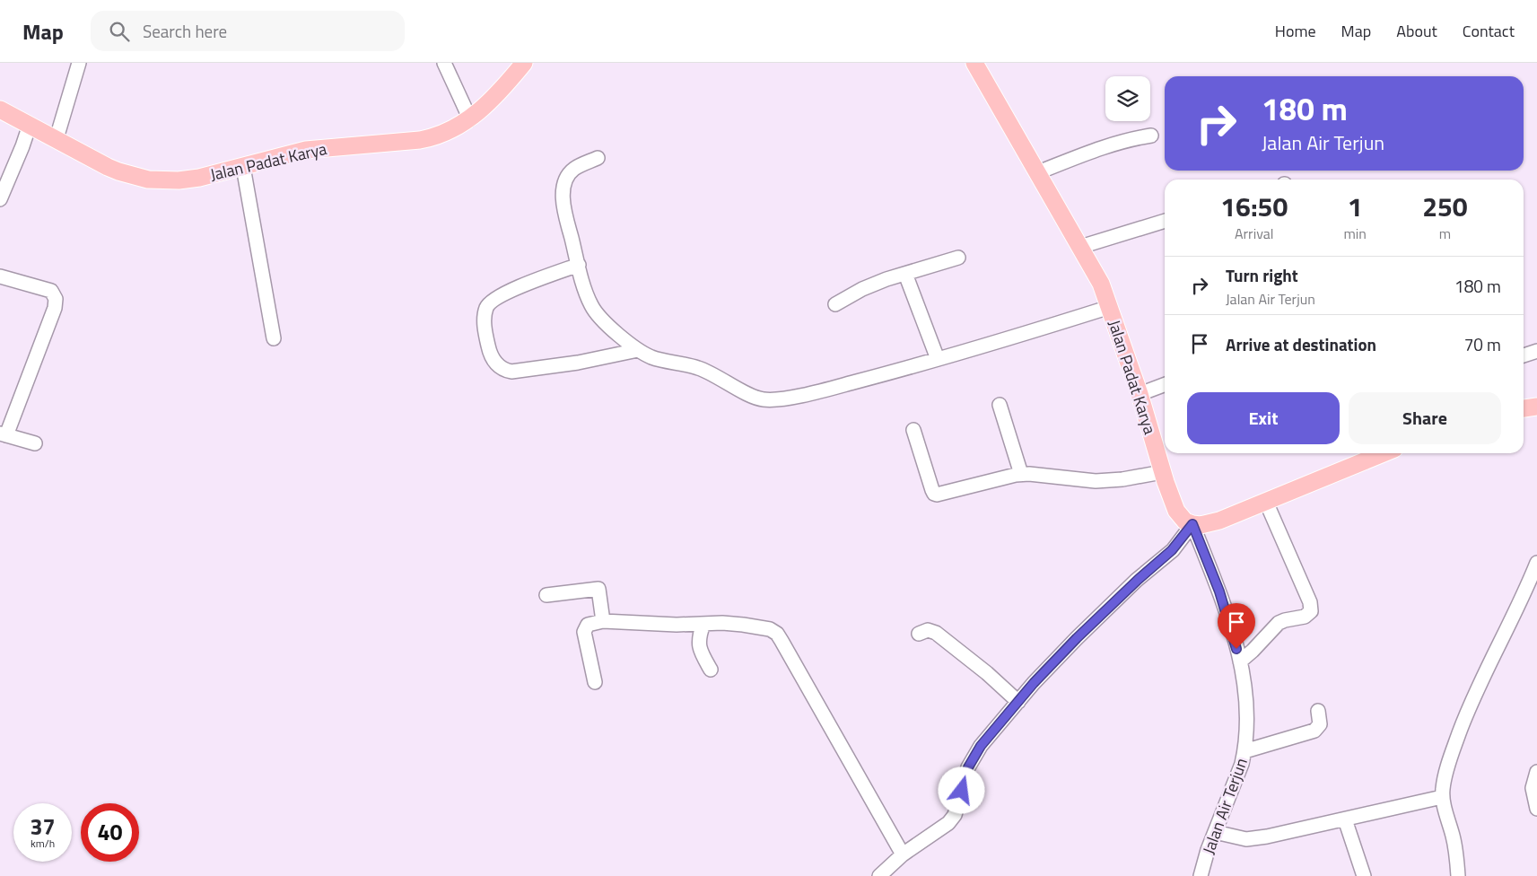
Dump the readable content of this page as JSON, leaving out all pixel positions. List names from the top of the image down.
{
  "streets": {
    "main road": ["Jalan Padat Karya"],
    "street": ["Jalan Air Terjun"]
  },
  "crossings": [
    ["Jalan Padat Karya", "Jalan Air Terjun"]
  ],
  "page": {
    "header": "Map",
    "search": "Search here",
    "nav": [
      "Home",
      "Map",
      "About",
      "Contact"
    ],
    "turn": ["180 m", "Jalan Air Terjun"],
    "eta": [
      "16:50",
      "Arrival",
      "1",
      "min",
      "250",
      "m"
    ],
    "list": [
      {
        "name": "Turn right",
        "note": "Jalan Air Terjun",
        "value": "180 m"
      },
      {
        "name": "Arrive at destination",
        "value": "70 m"
      }
    ],
    "buttons": ["Exit", "Share"],
    "speed": "37 km/h",
    "limit": "40"
  }
}
